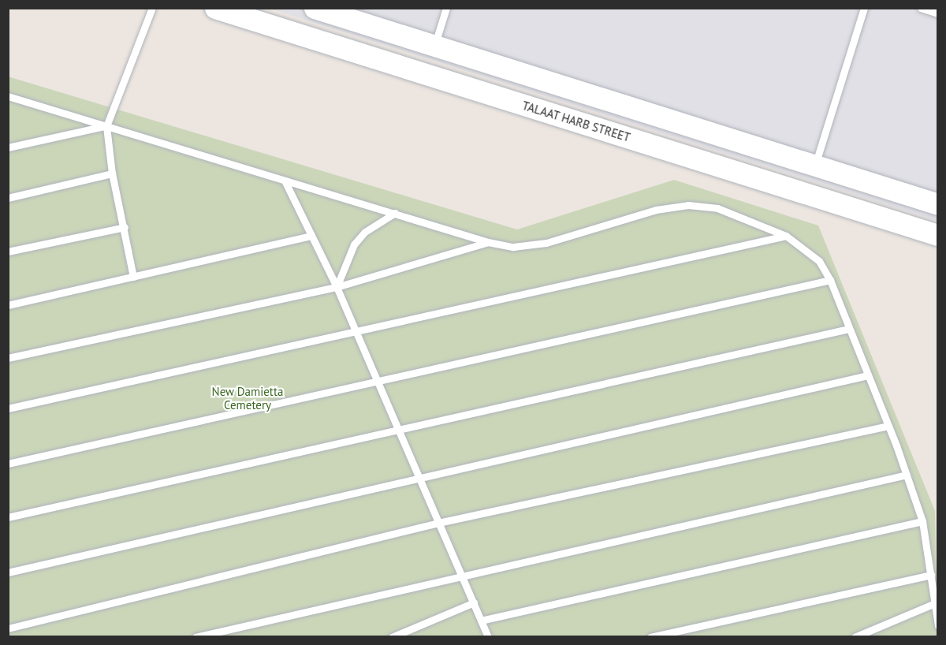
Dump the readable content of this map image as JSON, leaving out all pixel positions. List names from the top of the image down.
{
  "streets": {
    "main road": ["TALAAT HARB STREET"]
  },
  "parks": ["New Damietta Cemetery"]
}
